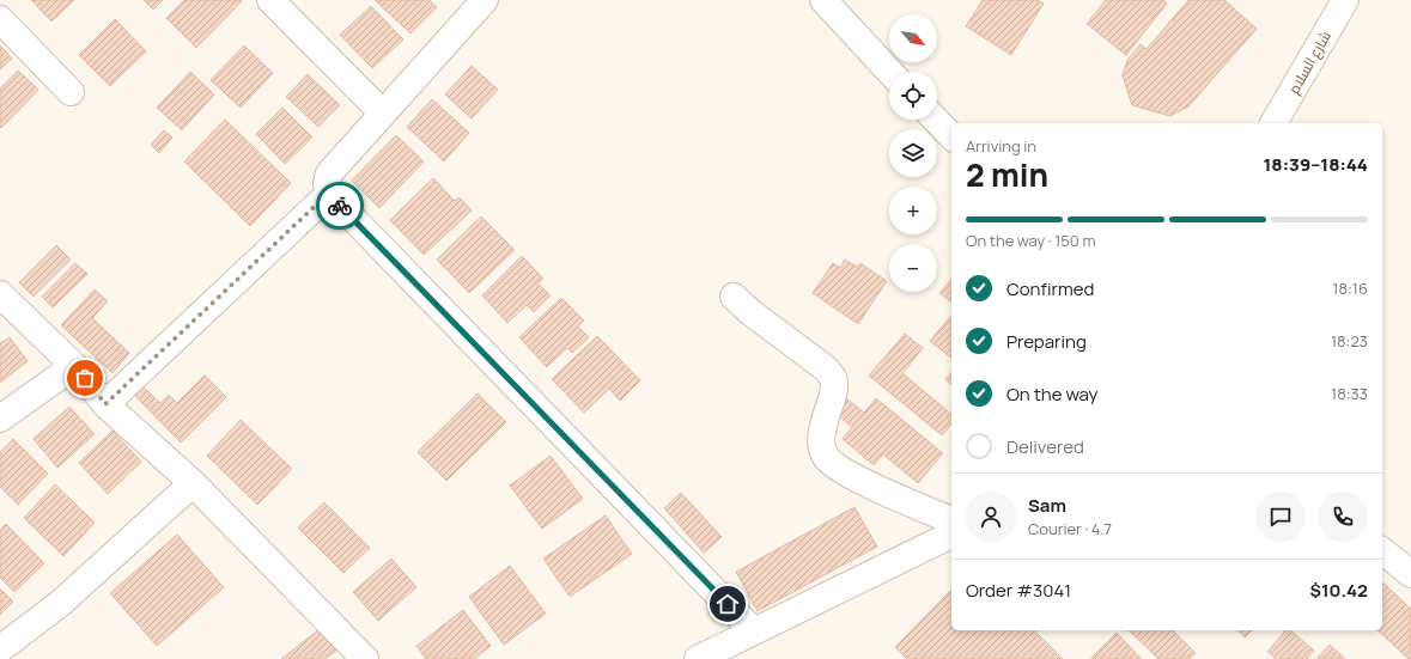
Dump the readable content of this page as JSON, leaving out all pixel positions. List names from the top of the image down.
{
  "streets": {
    "street": ["شارع السلام"]
  },
  "north": "bottom right",
  "page": {
    "map_buttons": ["+", "−"],
    "heading": ["2 min", "Arriving in", "18:39–18:44"],
    "panel": [
      "Sam",
      "Courier · 4.7",
      "Order #3041",
      "$10.42"
    ],
    "bar": "On the way · 150 m",
    "list": [
      ["Confirmed", "18:16"],
      ["Preparing", "18:23"],
      ["On the way", "18:33"],
      "Delivered"
    ]
  }
}
